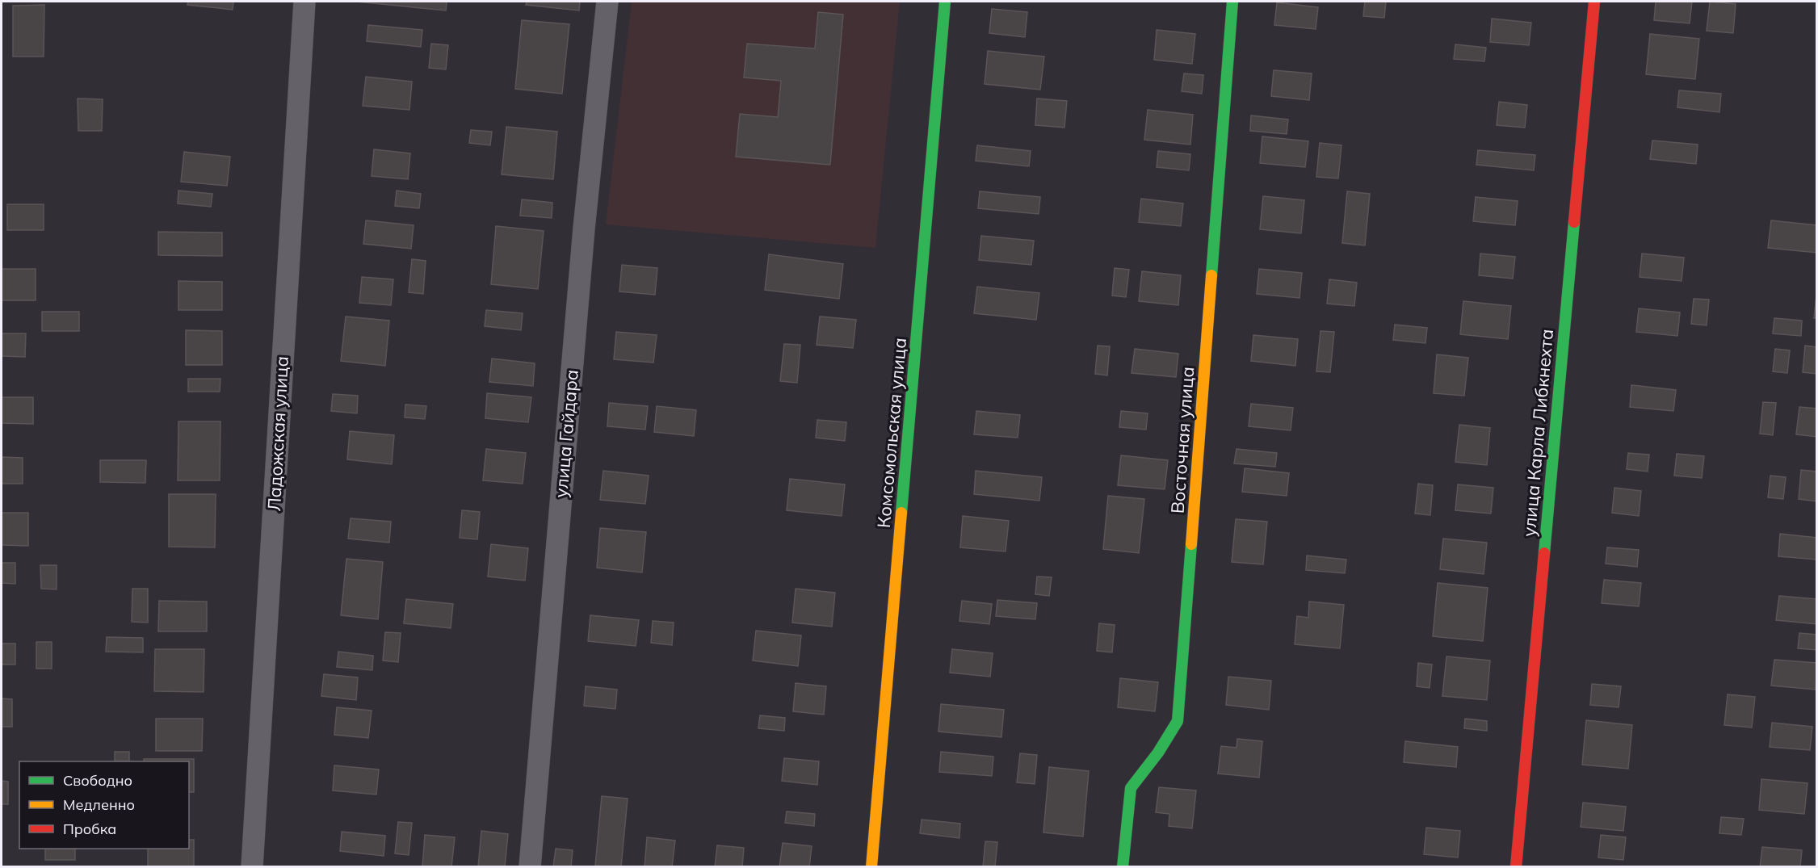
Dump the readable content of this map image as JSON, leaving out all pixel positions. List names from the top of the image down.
{
  "streets": {
    "street": [
      "Комсомольская улица",
      "улица Карла Либкнехта",
      "Ладожская улица",
      "улица Гайдара",
      "Восточная улица"
    ]
  },
  "legend": ["Свободно", "Медленно", "Пробка"]
}
